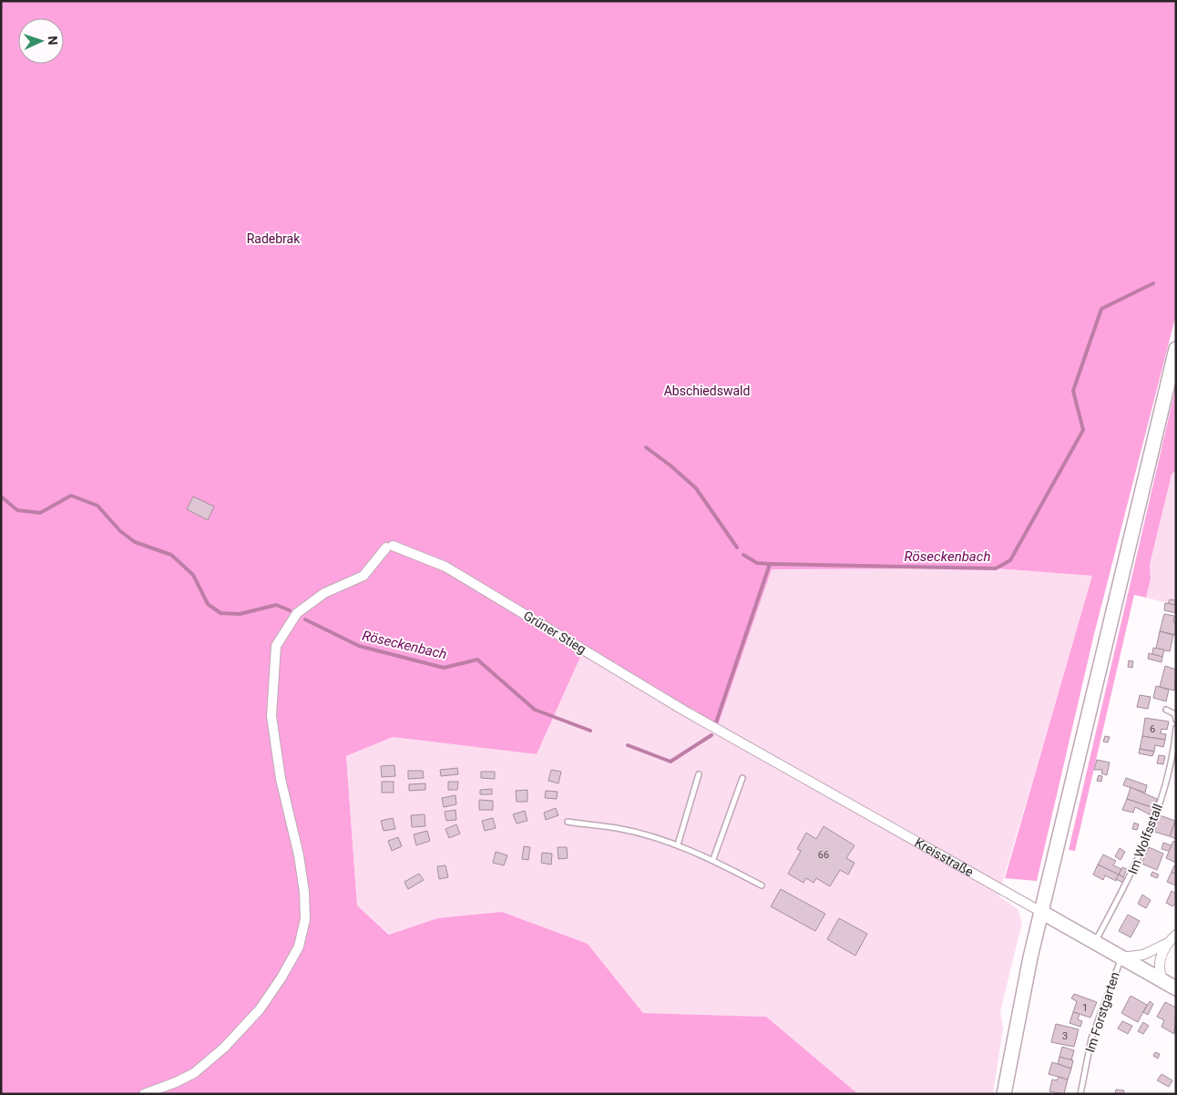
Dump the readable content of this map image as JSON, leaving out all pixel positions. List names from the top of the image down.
{
  "streets": {
    "main road": ["Kreisstraße"],
    "street": ["Grüner Stieg"],
    "lane": ["Im Wolfsstall", "Im Forstgarten"]
  },
  "crossings": [
    ["Grüner Stieg", "Kreisstraße"],
    ["Im Wolfsstall", "Kreisstraße"],
    ["Kreisstraße", "Im Forstgarten"]
  ],
  "water": ["Röseckenbach"],
  "parks": ["Radebrak", "Abschiedswald"],
  "house_numbers": [
    "6",
    "66",
    "1",
    "3"
  ],
  "north": "right"
}
